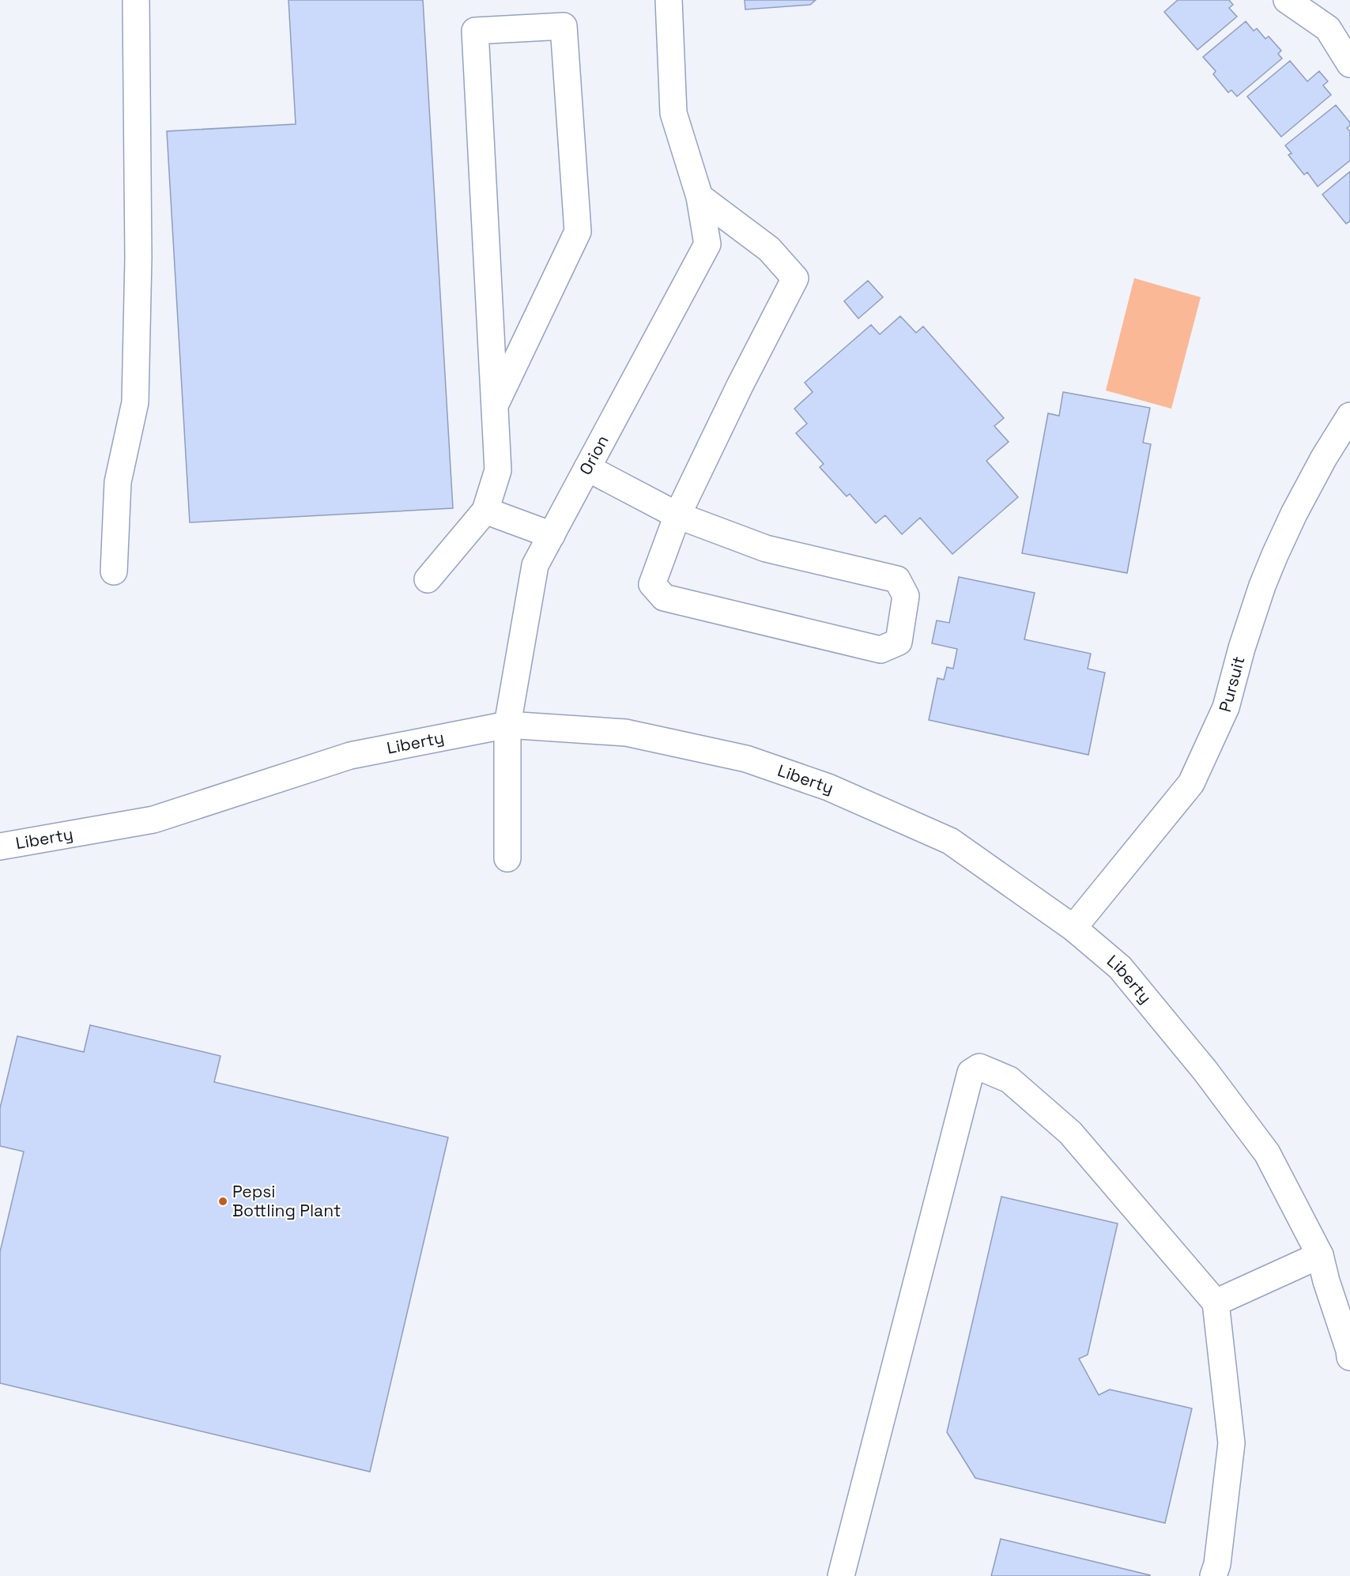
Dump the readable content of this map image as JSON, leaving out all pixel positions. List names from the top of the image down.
{
  "streets": {
    "street": ["Orion", "Pursuit", "Liberty"]
  },
  "crossings": [
    ["Orion", "Liberty"],
    ["Pursuit", "Liberty"]
  ],
  "places": ["Pepsi Bottling Plant"]
}
